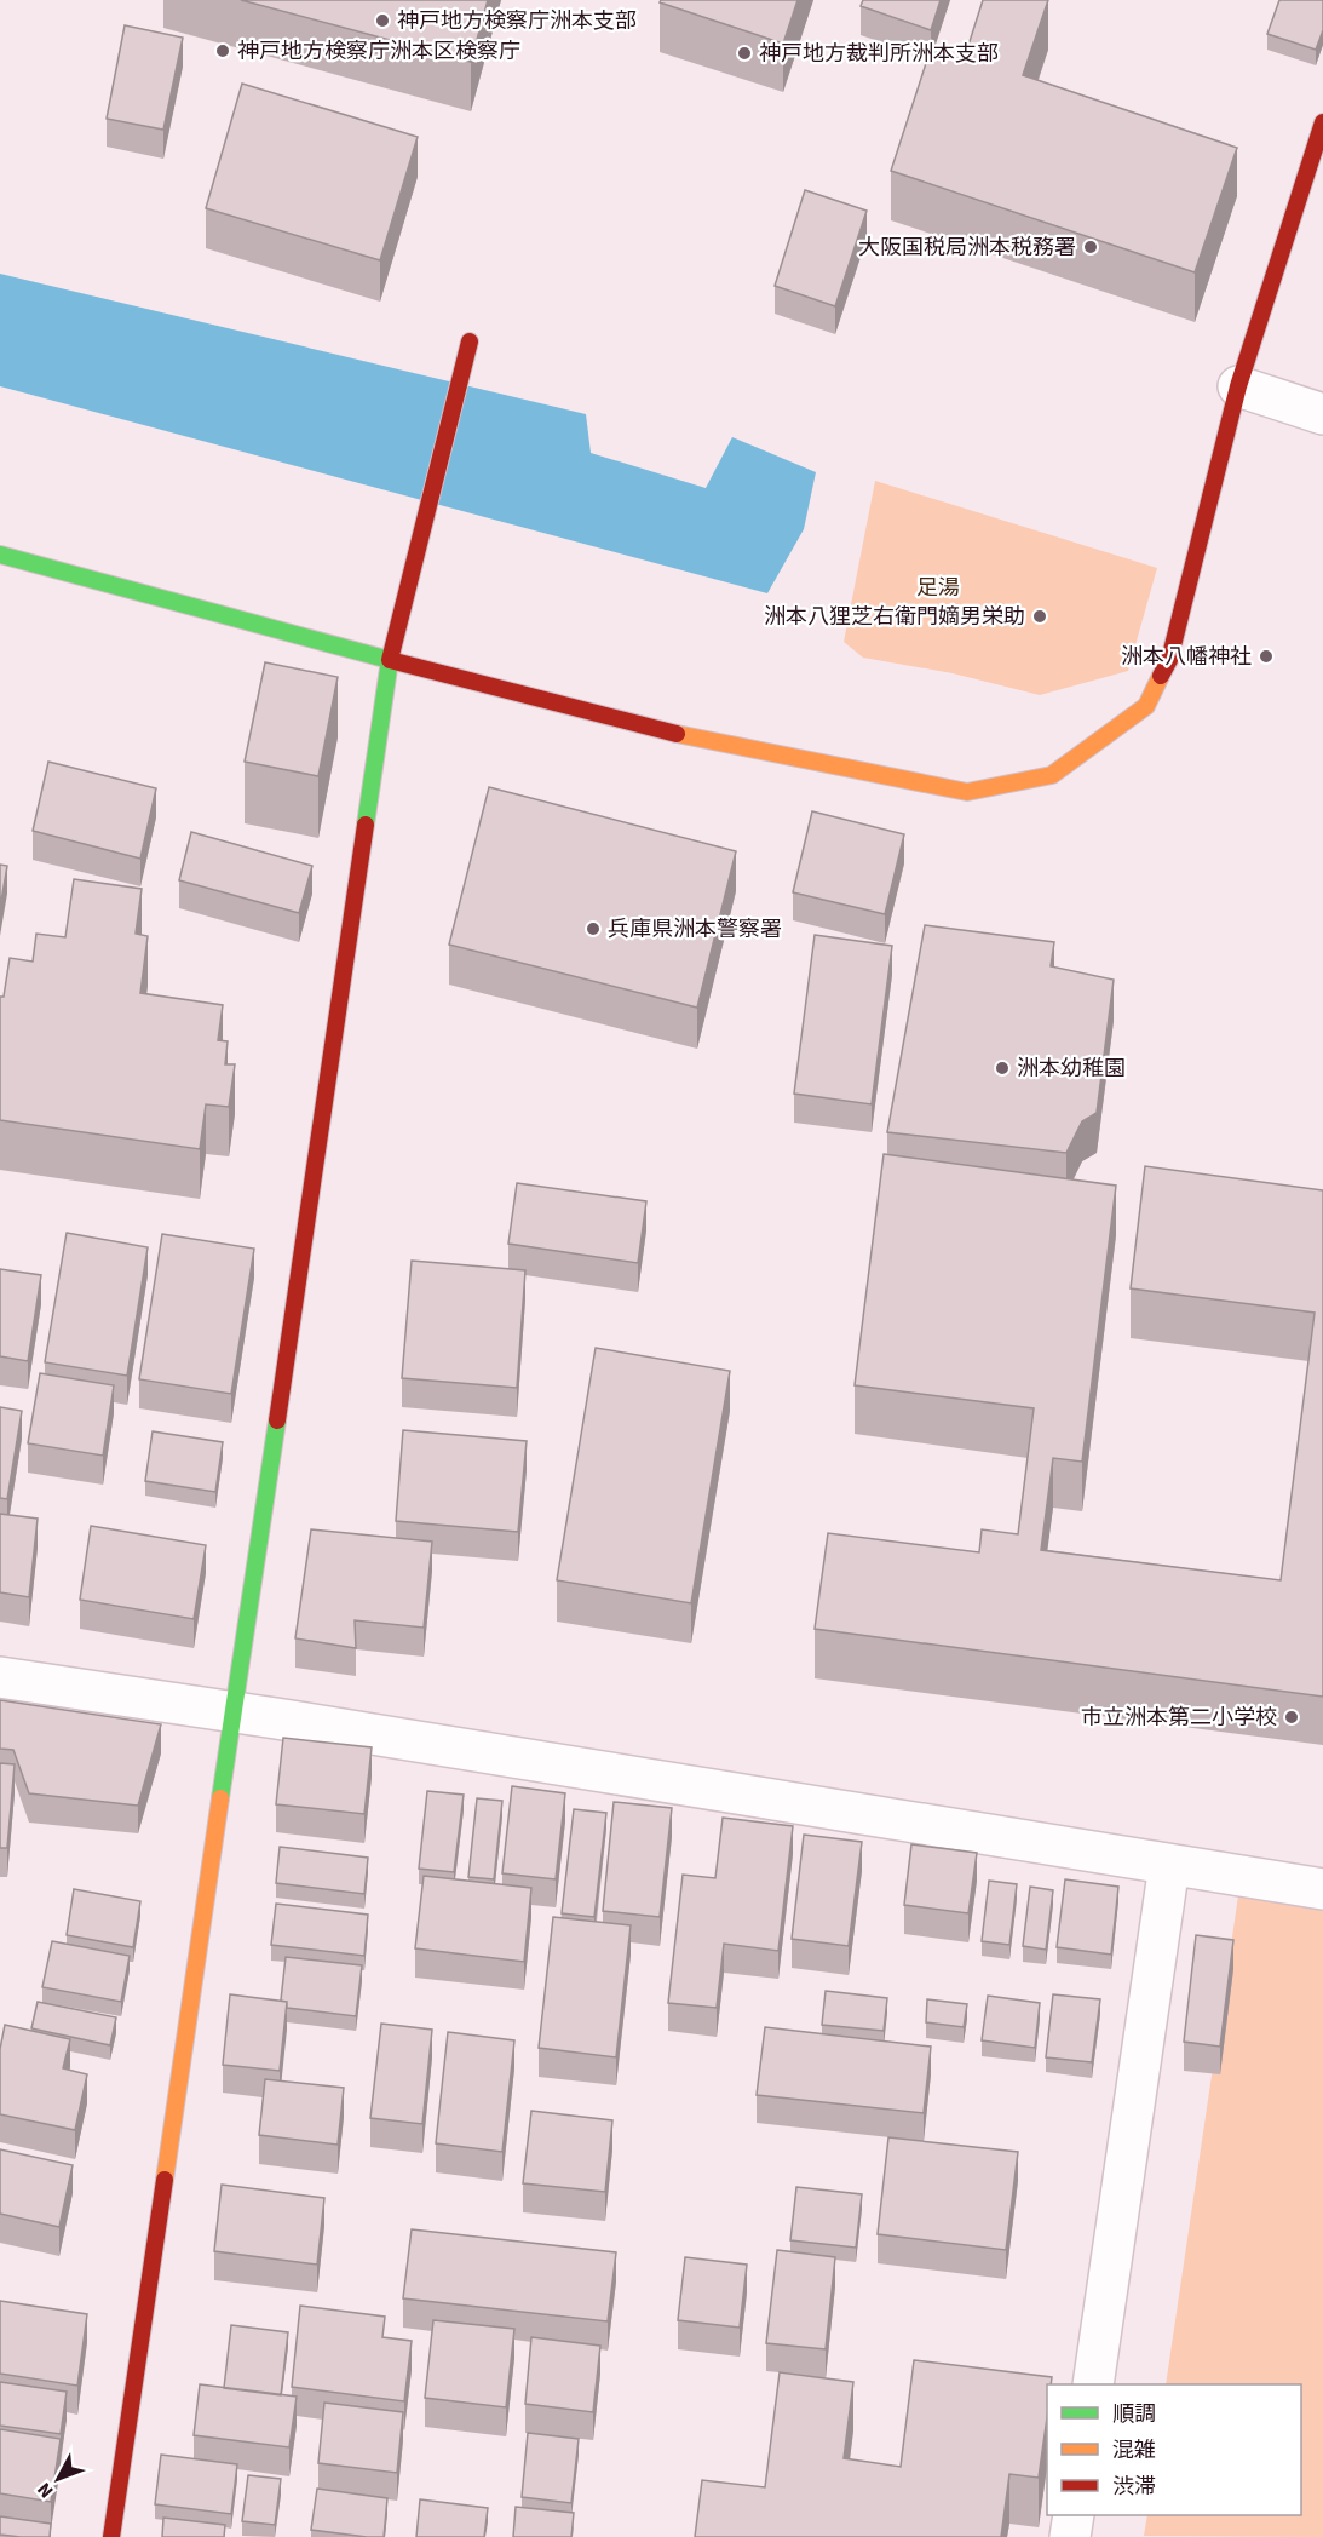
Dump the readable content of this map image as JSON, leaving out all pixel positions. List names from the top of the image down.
{
  "parks": ["足湯"],
  "places": [
    "神戸地方検察庁洲本支部",
    "神戸地方検察庁洲本区検察庁",
    "神戸地方裁判所洲本支部",
    "大阪国税局洲本税務署",
    "洲本八狸芝右衛門嫡男栄助",
    "洲本八幡神社",
    "兵庫県洲本警察署",
    "洲本幼稚園",
    "市立洲本第二小学校"
  ],
  "legend": ["順調", "混雑", "渋滞"],
  "north": "bottom left"
}
